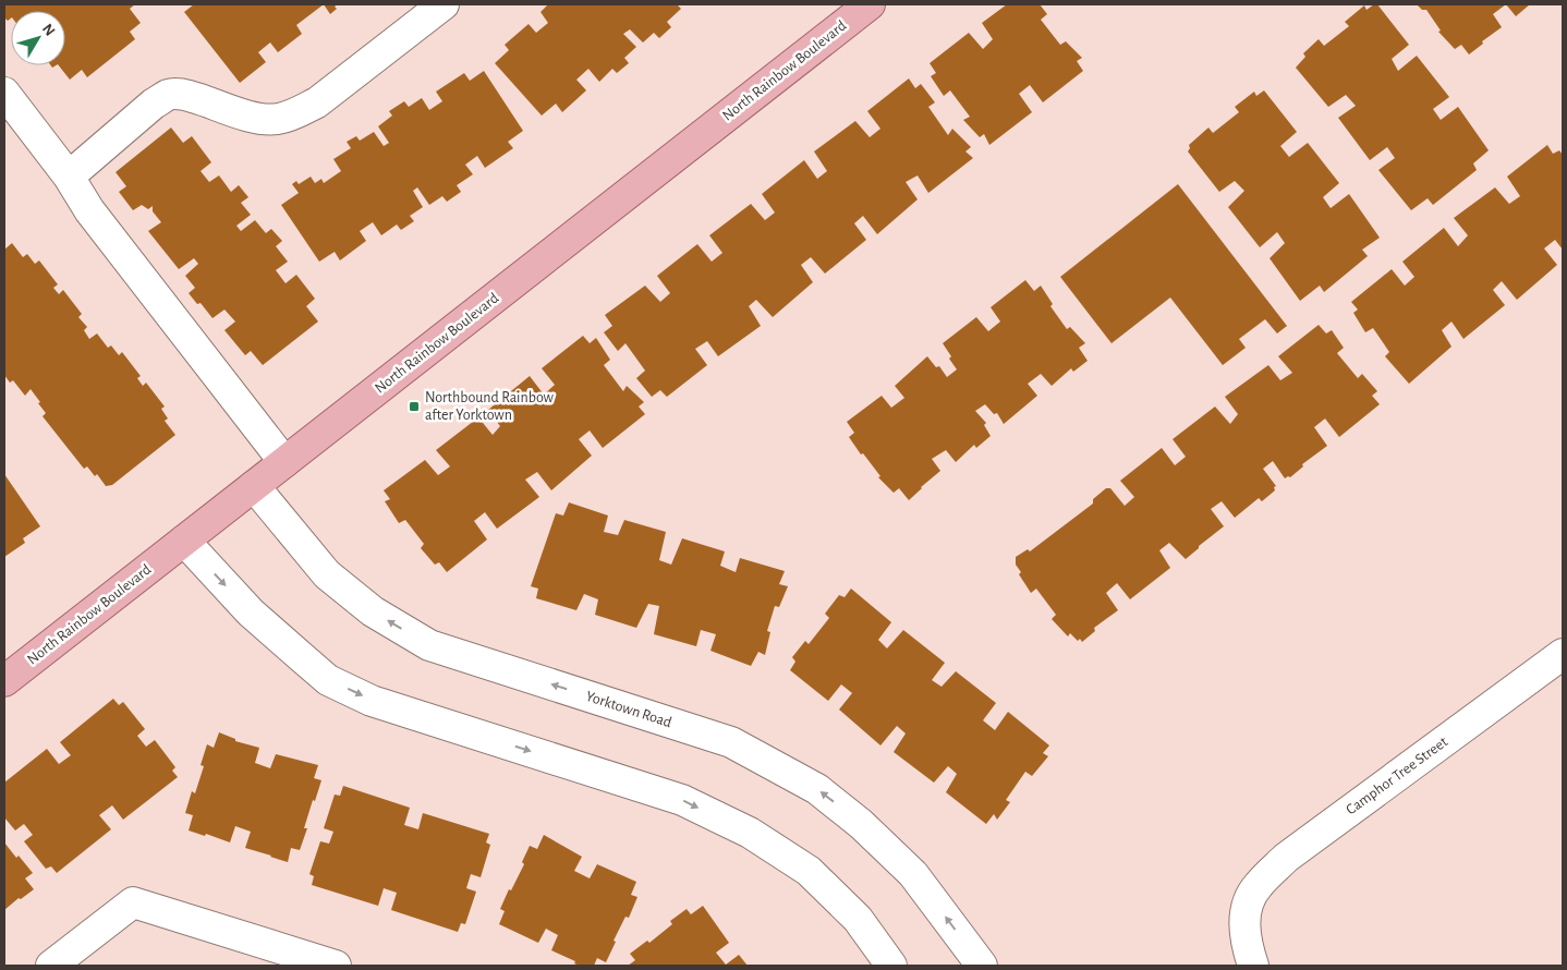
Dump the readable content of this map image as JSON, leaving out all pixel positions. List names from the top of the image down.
{
  "streets": {
    "main road": ["North Rainbow Boulevard"],
    "street": ["Yorktown Road", "Camphor Tree Street"]
  },
  "crossings": [
    ["North Rainbow Boulevard", "Yorktown Road"]
  ],
  "places": {
    "transit": ["Northbound Rainbow after Yorktown"]
  },
  "north": "top right"
}
